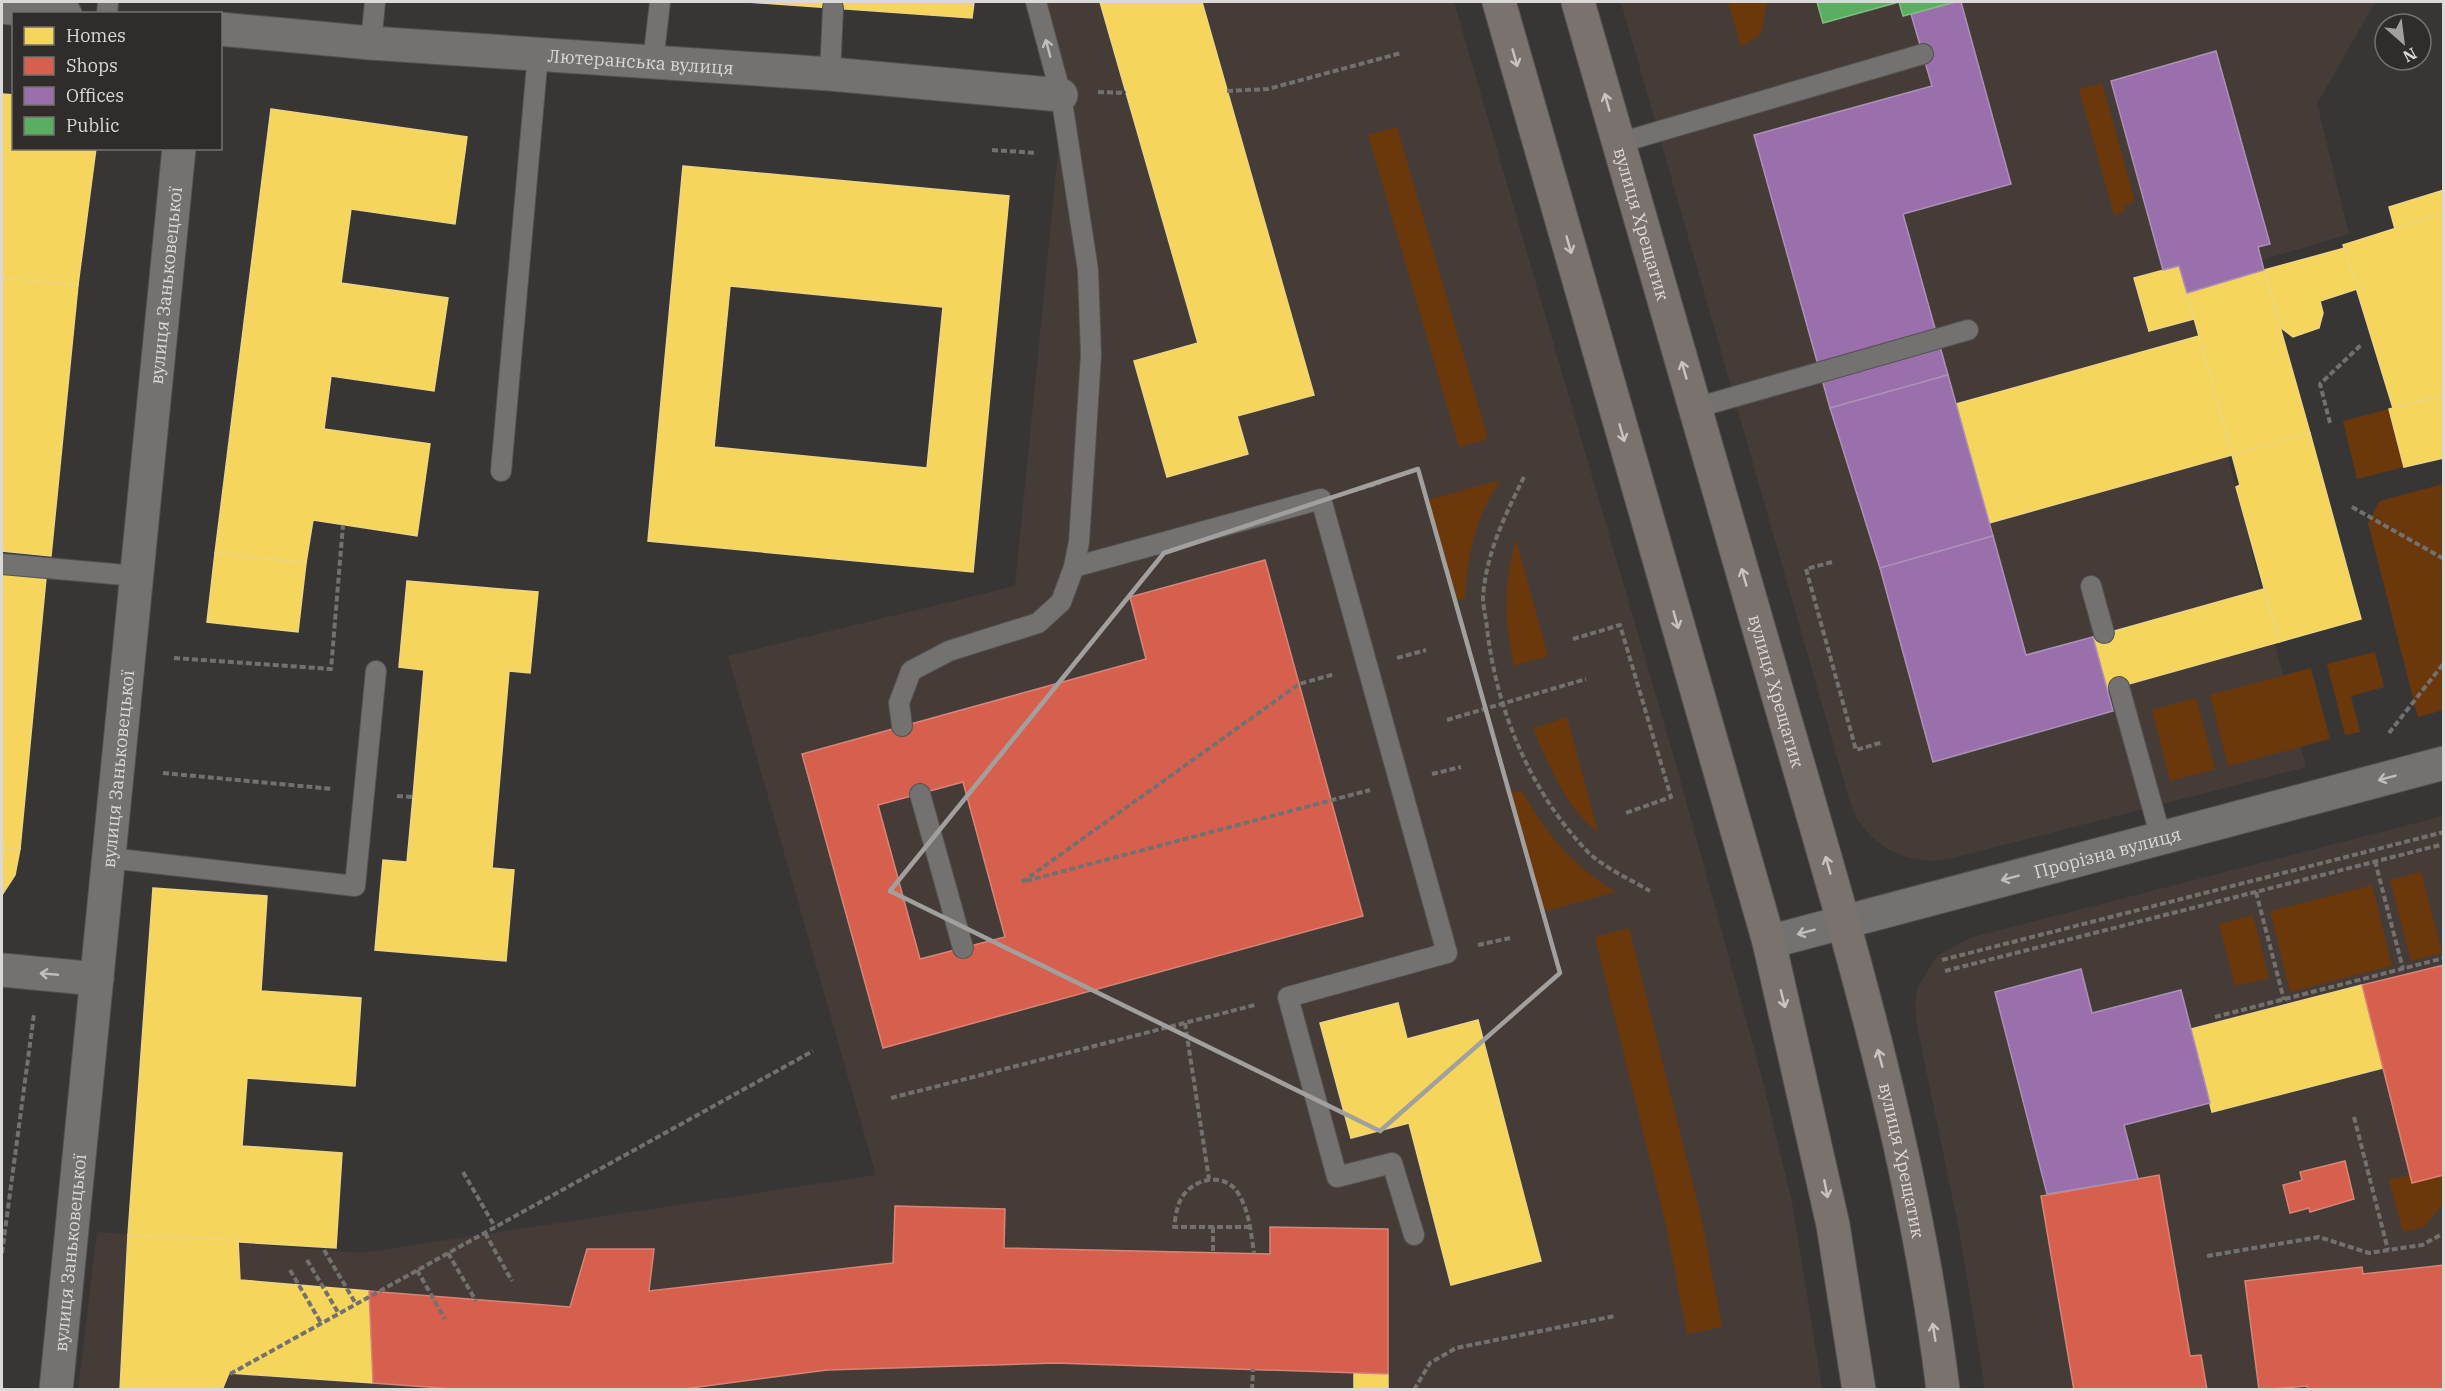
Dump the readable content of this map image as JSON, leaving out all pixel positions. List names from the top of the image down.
{
  "streets": {
    "main road": ["вулиця Хрещатик"],
    "street": ["Лютеранська вулиця", "вулиця Заньковецької", "Прорізна вулиця"]
  },
  "crossings": [
    ["вулиця Хрещатик", "Прорізна вулиця"]
  ],
  "one_way": ["Прорізна вулиця"],
  "legend": [
    "Homes",
    "Shops",
    "Offices",
    "Public"
  ],
  "north": "bottom right"
}
